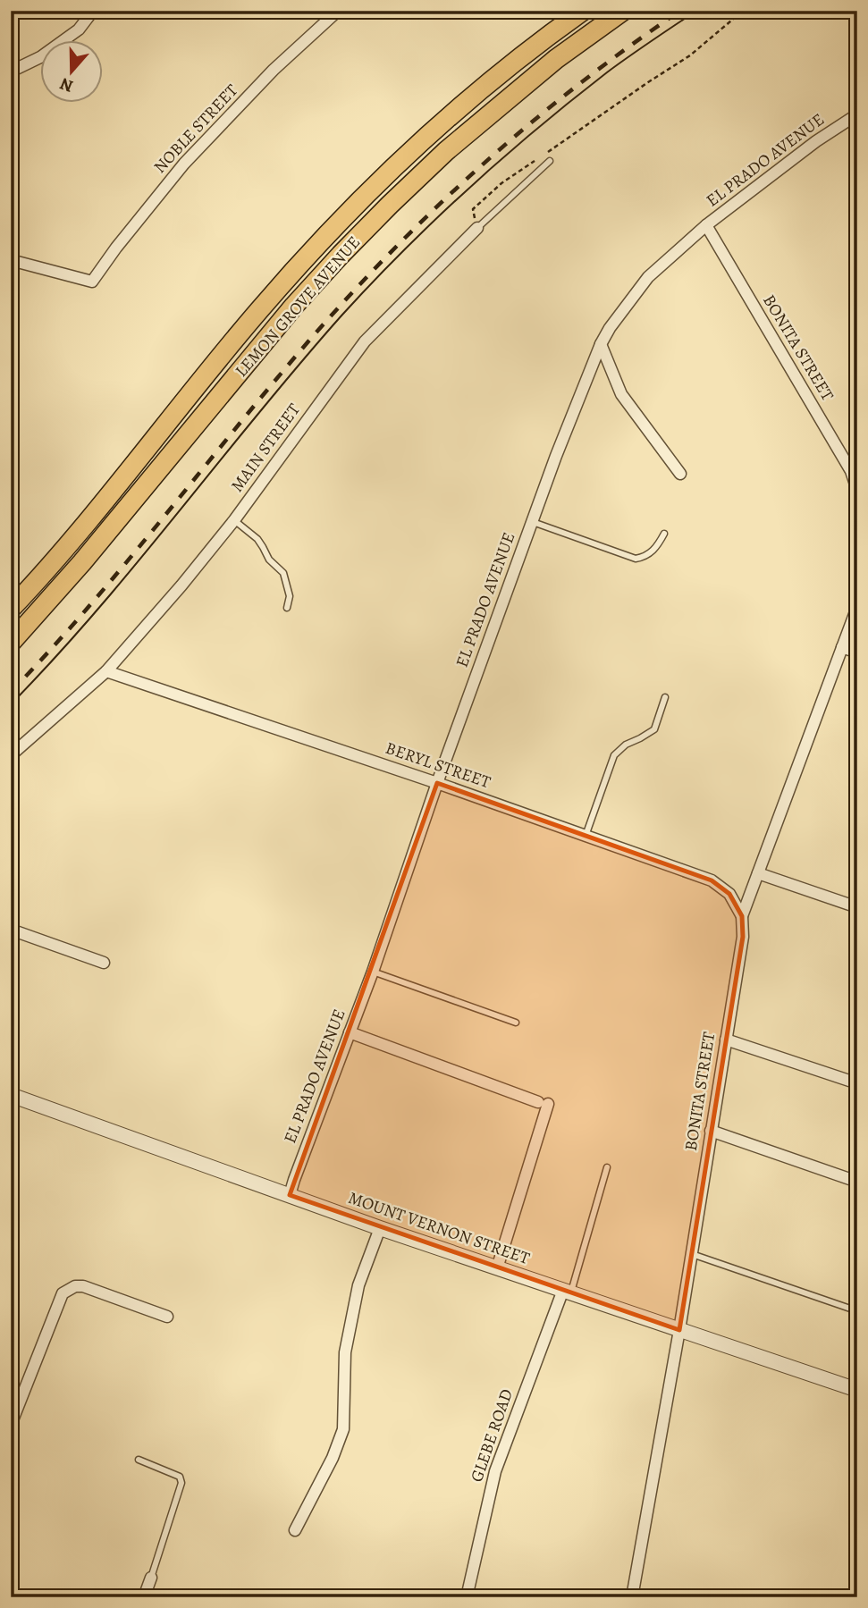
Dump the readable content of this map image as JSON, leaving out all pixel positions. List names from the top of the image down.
{
  "streets": {
    "main road": ["LEMON GROVE AVENUE"],
    "street": [
      "NOBLE STREET",
      "EL PRADO AVENUE",
      "BONITA STREET",
      "MAIN STREET",
      "BERYL STREET",
      "MOUNT VERNON STREET",
      "GLEBE ROAD"
    ]
  },
  "crossings": [
    ["EL PRADO AVENUE", "BONITA STREET"],
    ["EL PRADO AVENUE", "BERYL STREET"],
    ["EL PRADO AVENUE", "MOUNT VERNON STREET"],
    ["BONITA STREET", "BERYL STREET"],
    ["BONITA STREET", "MOUNT VERNON STREET"],
    ["MAIN STREET", "BERYL STREET"],
    ["MOUNT VERNON STREET", "GLEBE ROAD"]
  ],
  "north": "bottom"
}
